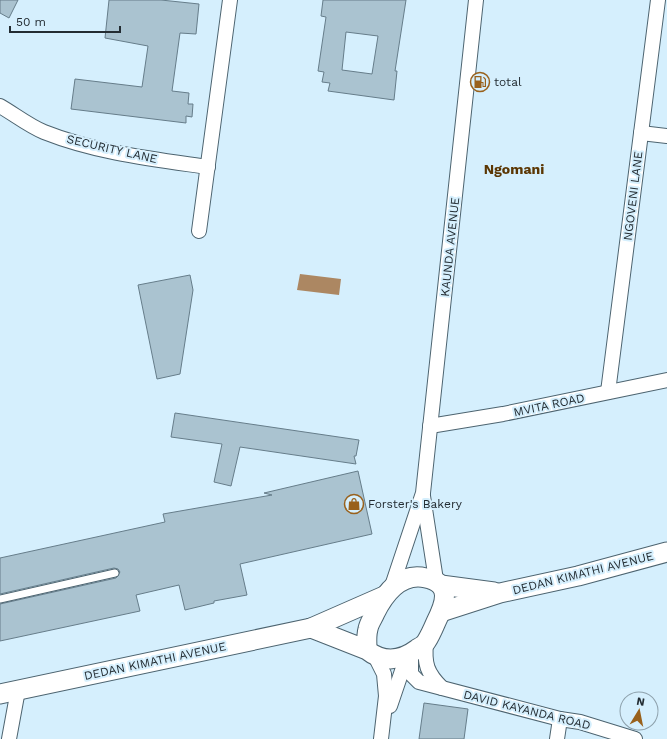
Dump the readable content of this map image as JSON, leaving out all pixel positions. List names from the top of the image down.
{
  "streets": {
    "street": [
      "SECURITY LANE",
      "NGOVENI LANE",
      "KAUNDA AVENUE",
      "MVITA ROAD",
      "DEDAN KIMATHI AVENUE",
      "DAVID KAYANDA ROAD"
    ]
  },
  "crossings": [
    ["NGOVENI LANE", "MVITA ROAD"],
    ["KAUNDA AVENUE", "MVITA ROAD"],
    ["DEDAN KIMATHI AVENUE", "DAVID KAYANDA ROAD"]
  ],
  "districts": ["Ngomani"],
  "places": {
    "fuel station": ["total"],
    "shop": ["Forster's Bakery"]
  },
  "scale_bar": "50 m",
  "north": "top"
}
